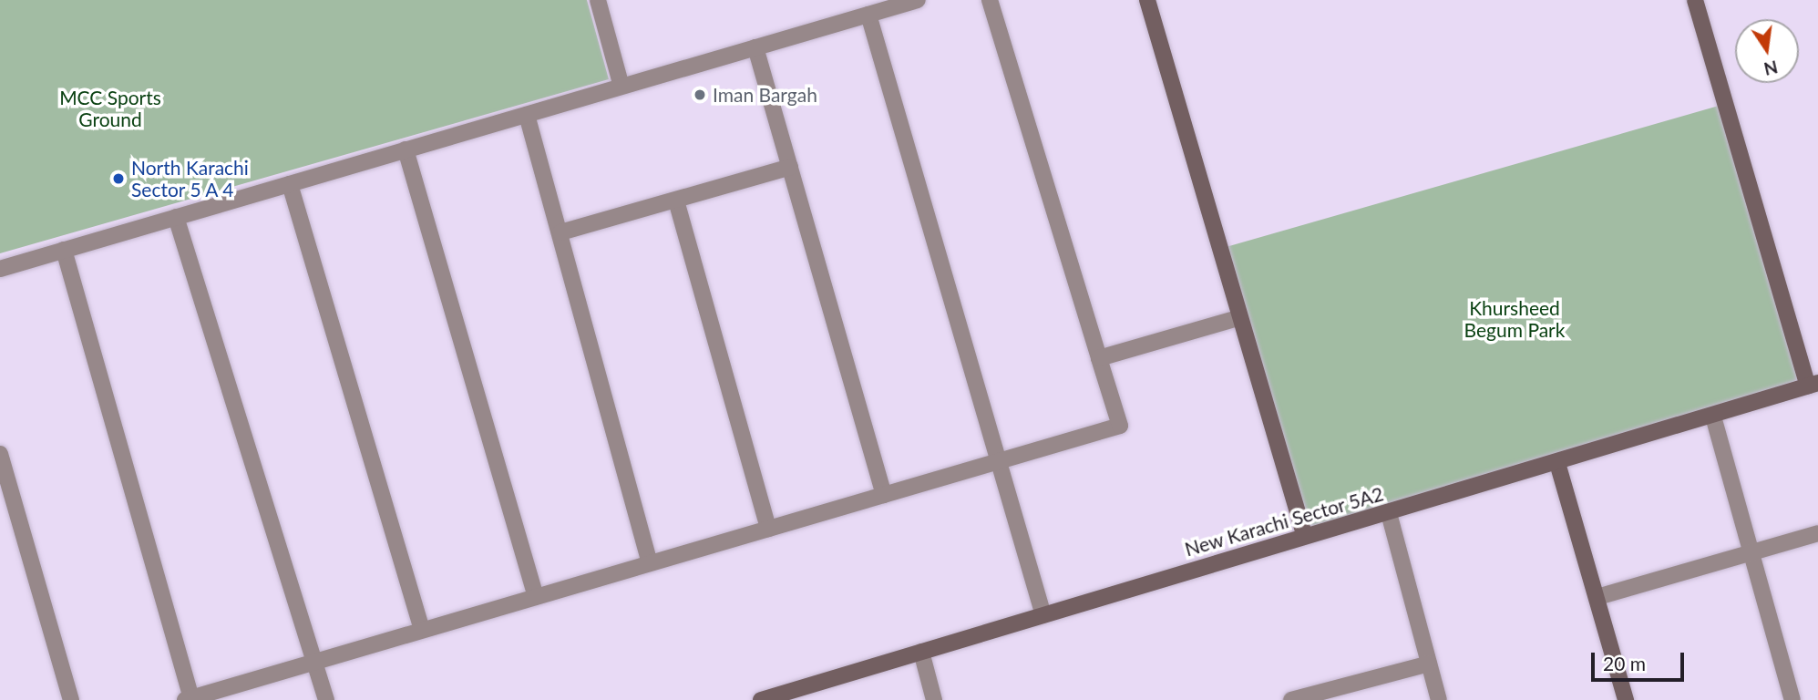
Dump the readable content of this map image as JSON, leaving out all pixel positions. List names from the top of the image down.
{
  "streets": {
    "street": ["New Karachi Sector 5A2"]
  },
  "parks": ["MCC Sports Ground", "Khursheed Begum Park"],
  "places": ["Iman Bargah", "North Karachi Sector 5 A 4"],
  "scale_bar": "20 m",
  "north": "bottom"
}
